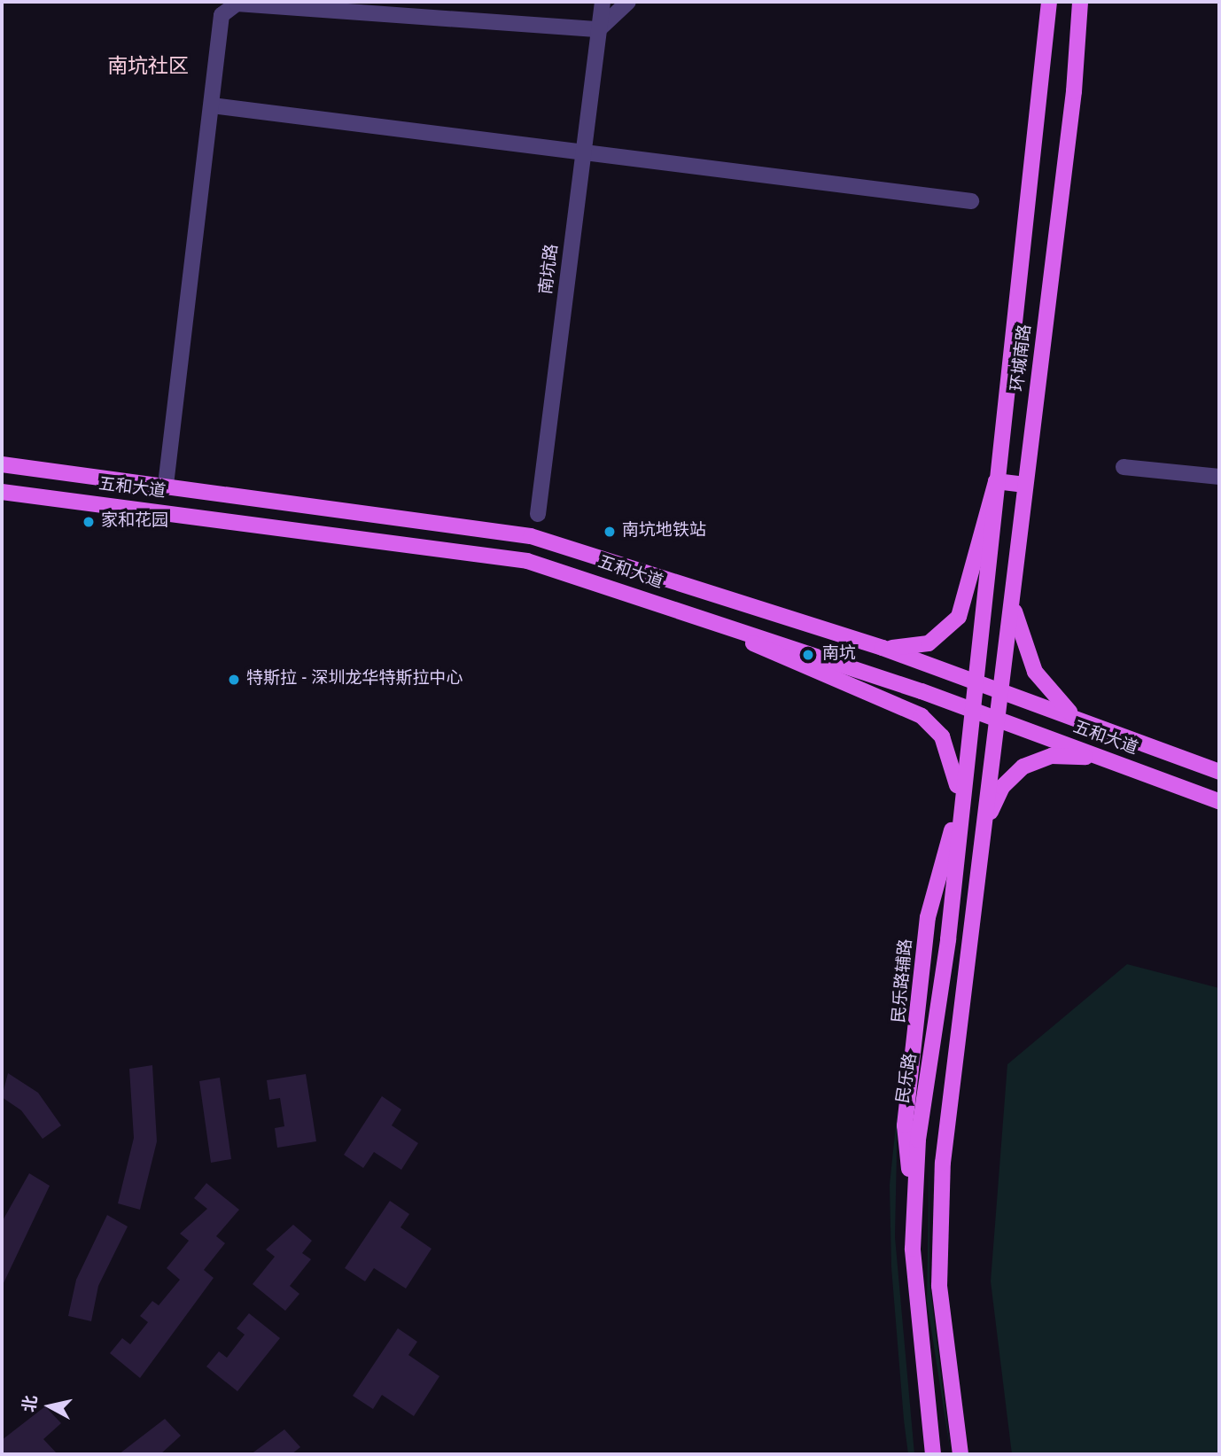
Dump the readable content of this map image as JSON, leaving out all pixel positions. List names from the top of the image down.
{
  "streets": {
    "main road": [
      "环城南路",
      "五和大道",
      "民乐路辅路",
      "民乐路"
    ],
    "street": ["南坑路"]
  },
  "crossings": [
    ["环城南路", "五和大道"],
    ["环城南路", "民乐路"],
    ["五和大道", "民乐路"],
    ["民乐路辅路", "民乐路"]
  ],
  "districts": ["南坑社区"],
  "places": [
    "家和花园",
    "南坑地铁站",
    "南坑",
    "特斯拉 - 深圳龙华特斯拉中心"
  ],
  "north": "left"
}
